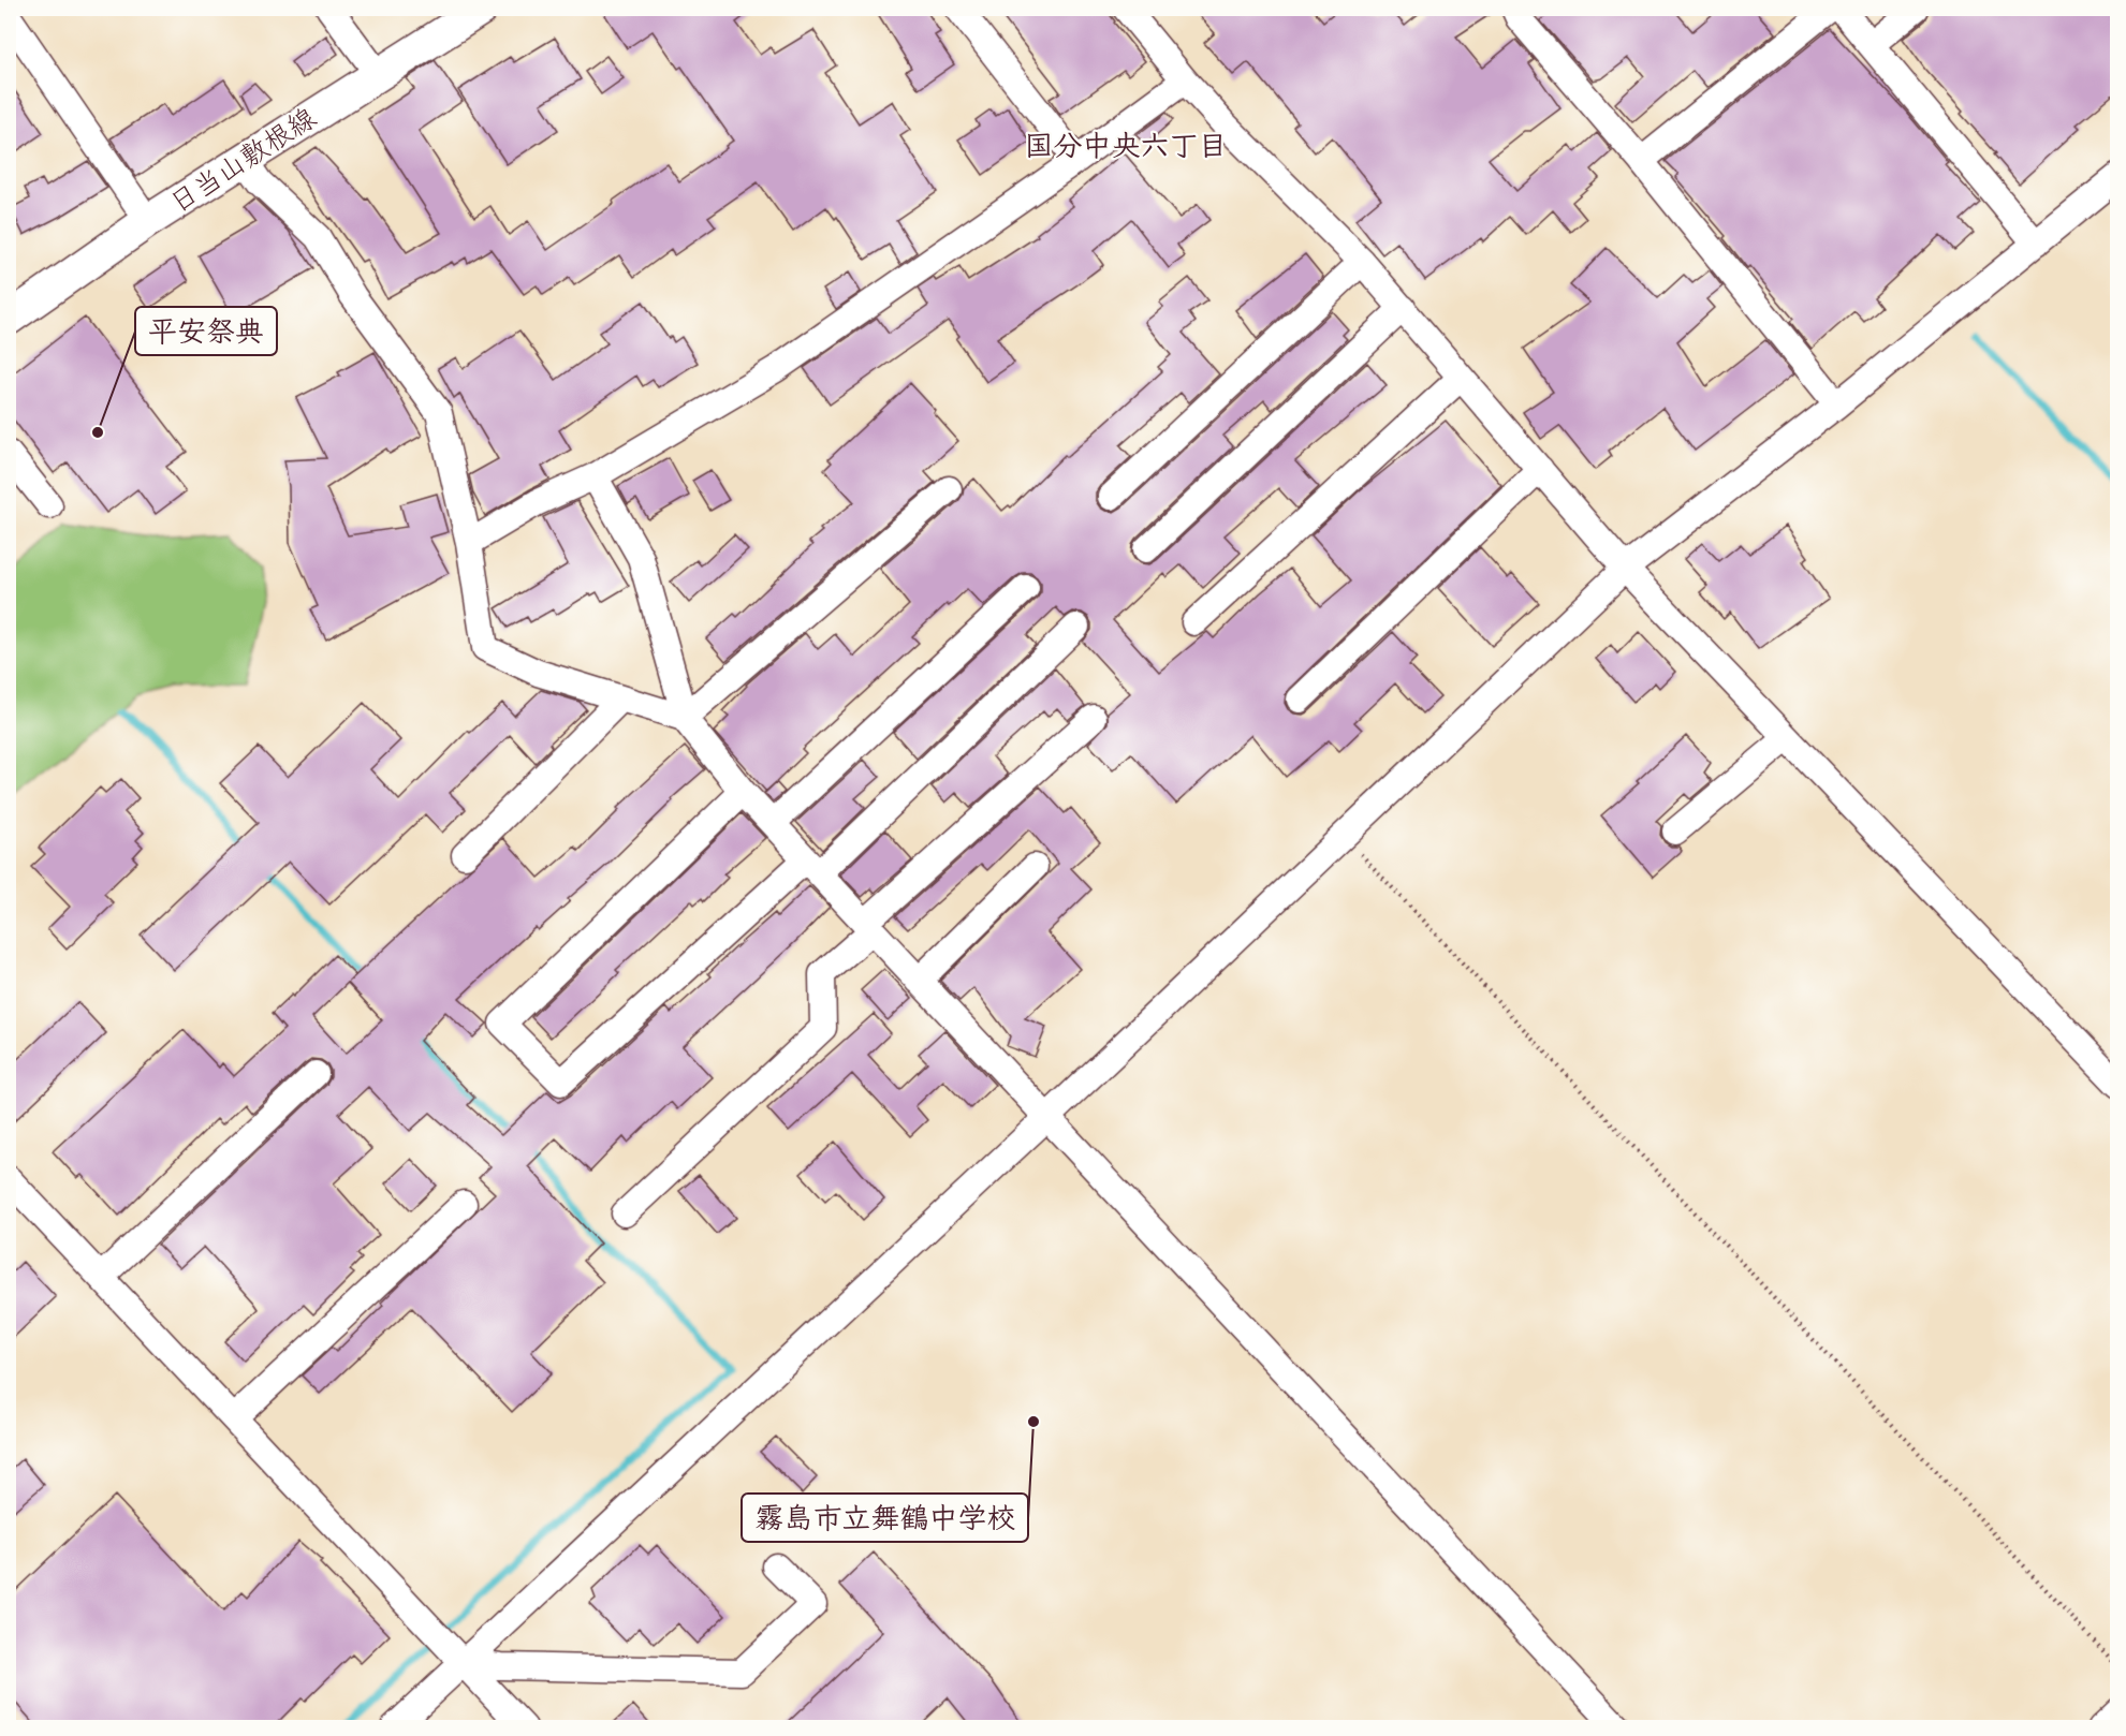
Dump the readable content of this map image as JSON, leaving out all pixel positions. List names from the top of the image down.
{
  "streets": {
    "main road": ["日当山敷根線"]
  },
  "districts": ["国分中央六丁目"],
  "places": ["平安祭典", "霧島市立舞鶴中学校"]
}
